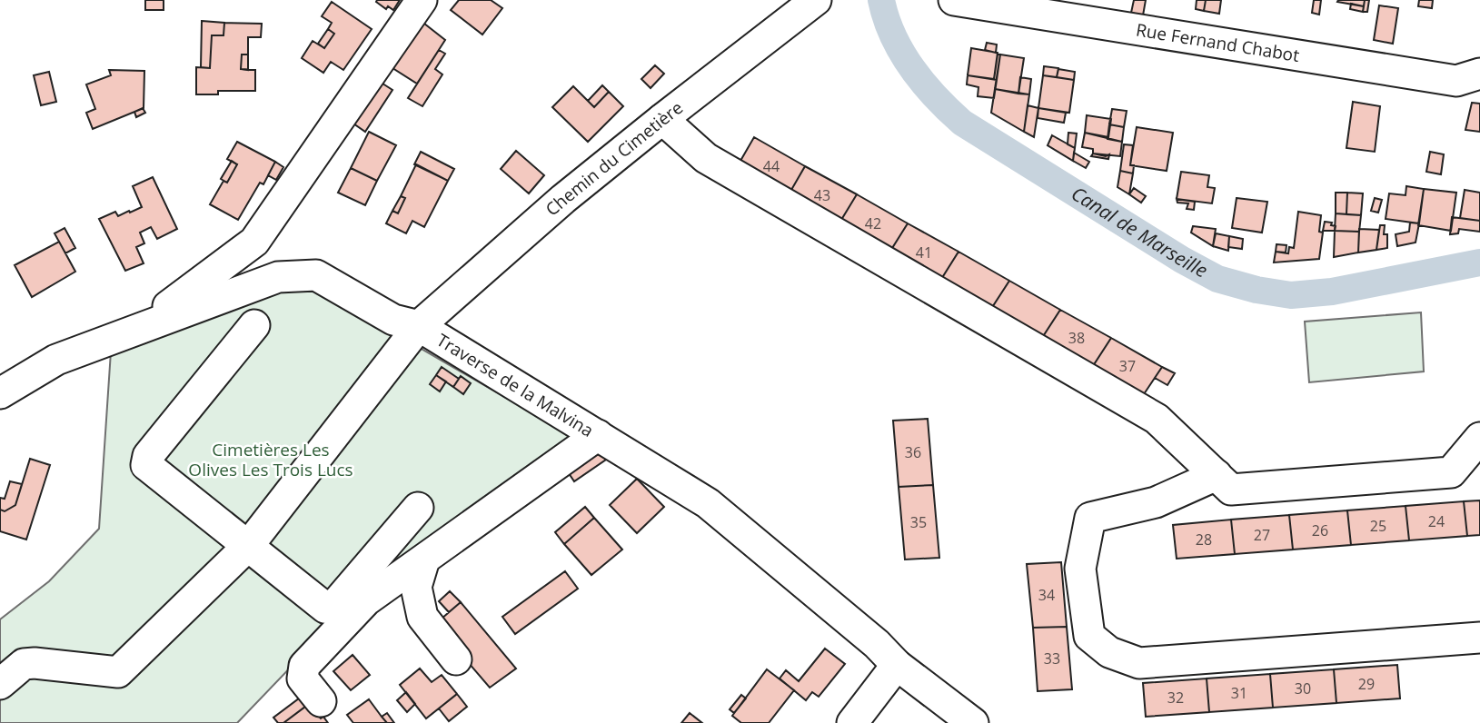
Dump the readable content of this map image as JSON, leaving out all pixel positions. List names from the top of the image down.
{
  "streets": {
    "street": ["Rue Fernand Chabot", "Chemin du Cimetière", "Traverse de la Malvina"]
  },
  "crossings": [
    ["Chemin du Cimetière", "Traverse de la Malvina"]
  ],
  "water": ["Canal de Marseille"],
  "parks": ["Cimetières Les Olives Les Trois Lucs"],
  "house_numbers": [
    "44",
    "43",
    "42",
    "41",
    "38",
    "37",
    "36",
    "24",
    "35",
    "25",
    "26",
    "27",
    "28",
    "34",
    "33",
    "29",
    "30",
    "31",
    "32"
  ]
}
